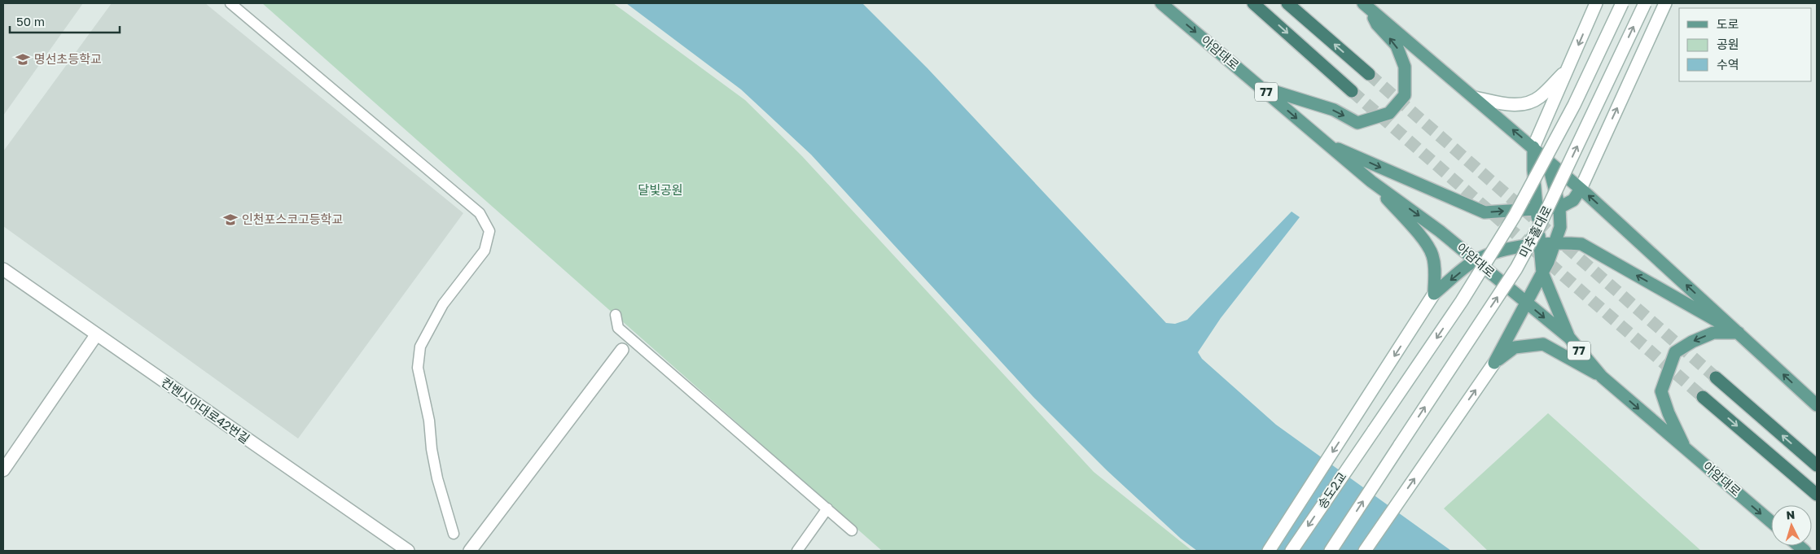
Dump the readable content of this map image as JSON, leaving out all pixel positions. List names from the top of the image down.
{
  "streets": {
    "main road": [
      "아암대로",
      "77",
      "미추홀대로",
      "컨벤시아대로42번길",
      "송도2교"
    ]
  },
  "parks": ["달빛공원"],
  "places": {
    "school or university": ["명선초등학교", "인천포스코고등학교"]
  },
  "legend": ["도로", "공원", "수역"],
  "scale_bar": "50 m",
  "north": "top"
}
